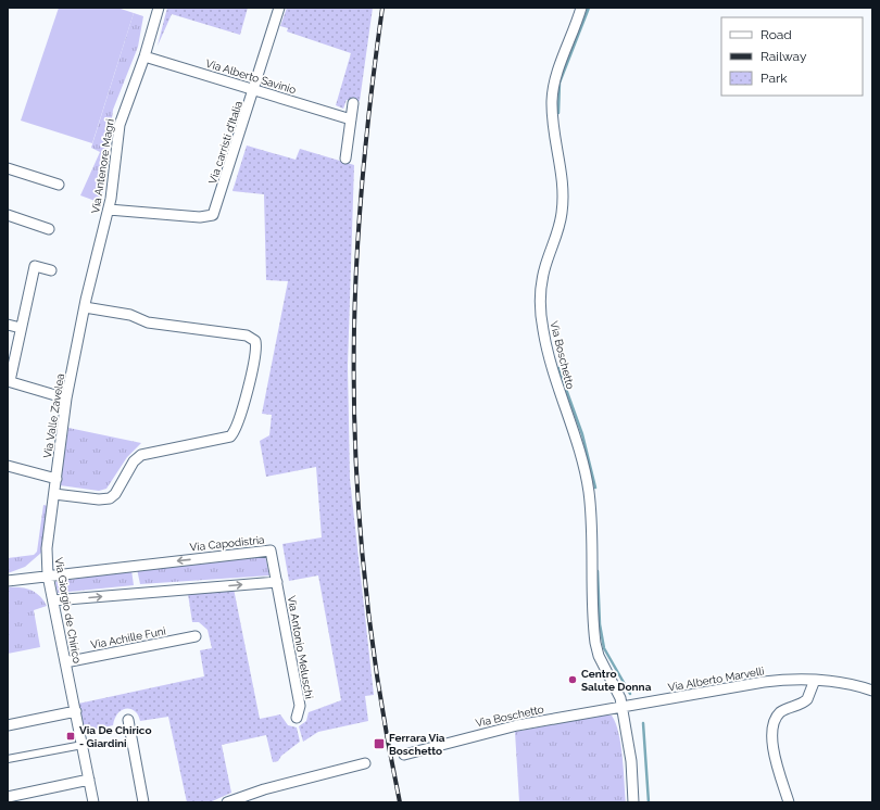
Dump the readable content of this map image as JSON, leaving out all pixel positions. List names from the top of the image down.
{
  "streets": {
    "street": [
      "Via Alberto Savinio",
      "Via carristi d'Italia",
      "Via Antenore Magri",
      "Via Boschetto",
      "Via Valle Zavelea",
      "Via Capodistria",
      "Via Giorgio de Chirico",
      "Via Achille Funi",
      "Via Antonio Meluschi",
      "Via Alberto Marvelli"
    ]
  },
  "crossings": [
    ["Via Alberto Savinio", "Via carristi d'Italia"],
    ["Via Alberto Savinio", "Via Antenore Magri"],
    ["Via carristi d'Italia", "Via Antenore Magri"],
    ["Via Antenore Magri", "Via Valle Zavelea"],
    ["Via Boschetto", "Via Alberto Marvelli"],
    ["Via Valle Zavelea", "Via Giorgio de Chirico"],
    ["Via Capodistria", "Via Giorgio de Chirico"],
    ["Via Capodistria", "Via Antonio Meluschi"],
    ["Via Giorgio de Chirico", "Via Achille Funi"]
  ],
  "places": {
    "other": ["Centro Salute Donna"],
    "transit": ["Via De Chirico - Giardini", "Ferrara Via Boschetto"]
  },
  "legend": ["Road", "Railway", "Park"]
}
